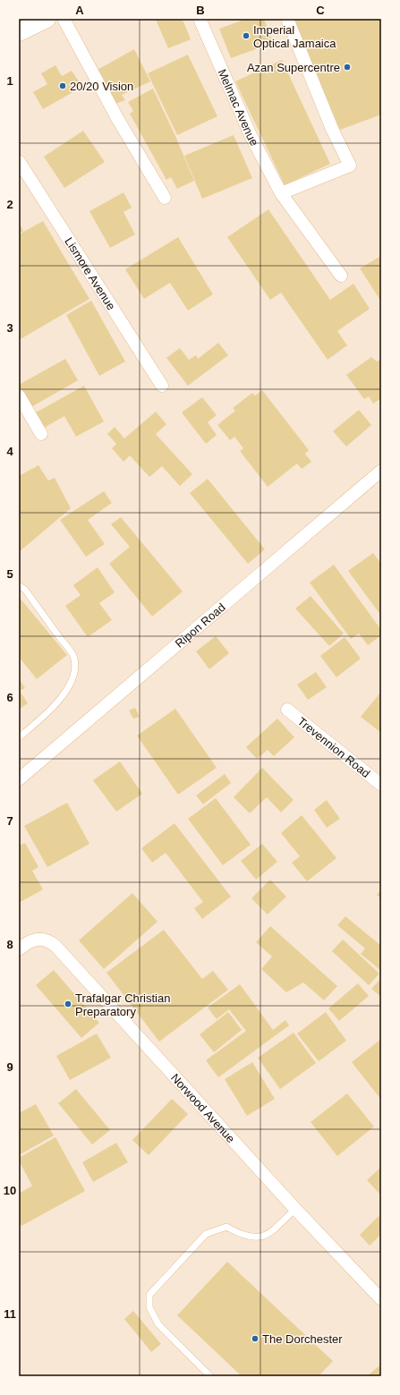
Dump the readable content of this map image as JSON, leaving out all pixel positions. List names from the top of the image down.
{
  "streets": {
    "street": [
      "Melmac Avenue",
      "Lismore Avenue",
      "Ripon Road",
      "Trevennion Road",
      "Norwood Avenue"
    ]
  },
  "places": [
    "Imperial Optical Jamaica",
    "Azan Supercentre",
    "20/20 Vision",
    "Trafalgar Christian Preparatory",
    "The Dorchester"
  ],
  "grid": {
    "columns": ["A", "B", "C"],
    "rows": [
      "1",
      "2",
      "3",
      "4",
      "5",
      "6",
      "7",
      "8",
      "9",
      "10",
      "11"
    ]
  }
}
